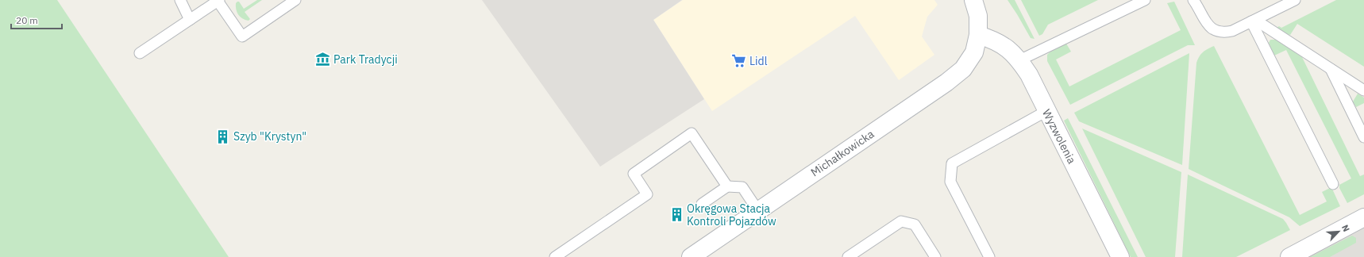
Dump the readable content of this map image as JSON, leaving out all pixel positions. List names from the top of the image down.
{
  "streets": {
    "street": ["Wyzwolenia", "Michałkowicka"]
  },
  "crossings": [
    ["Wyzwolenia", "Michałkowicka"]
  ],
  "places": {
    "museum": ["Park Tradycji"],
    "supermarket": ["Lidl"],
    "building": ["Szyb \"Krystyn\"", "Okręgowa Stacja Kontroli Pojazdów"]
  },
  "scale_bar": "20 m",
  "north": "top right"
}
